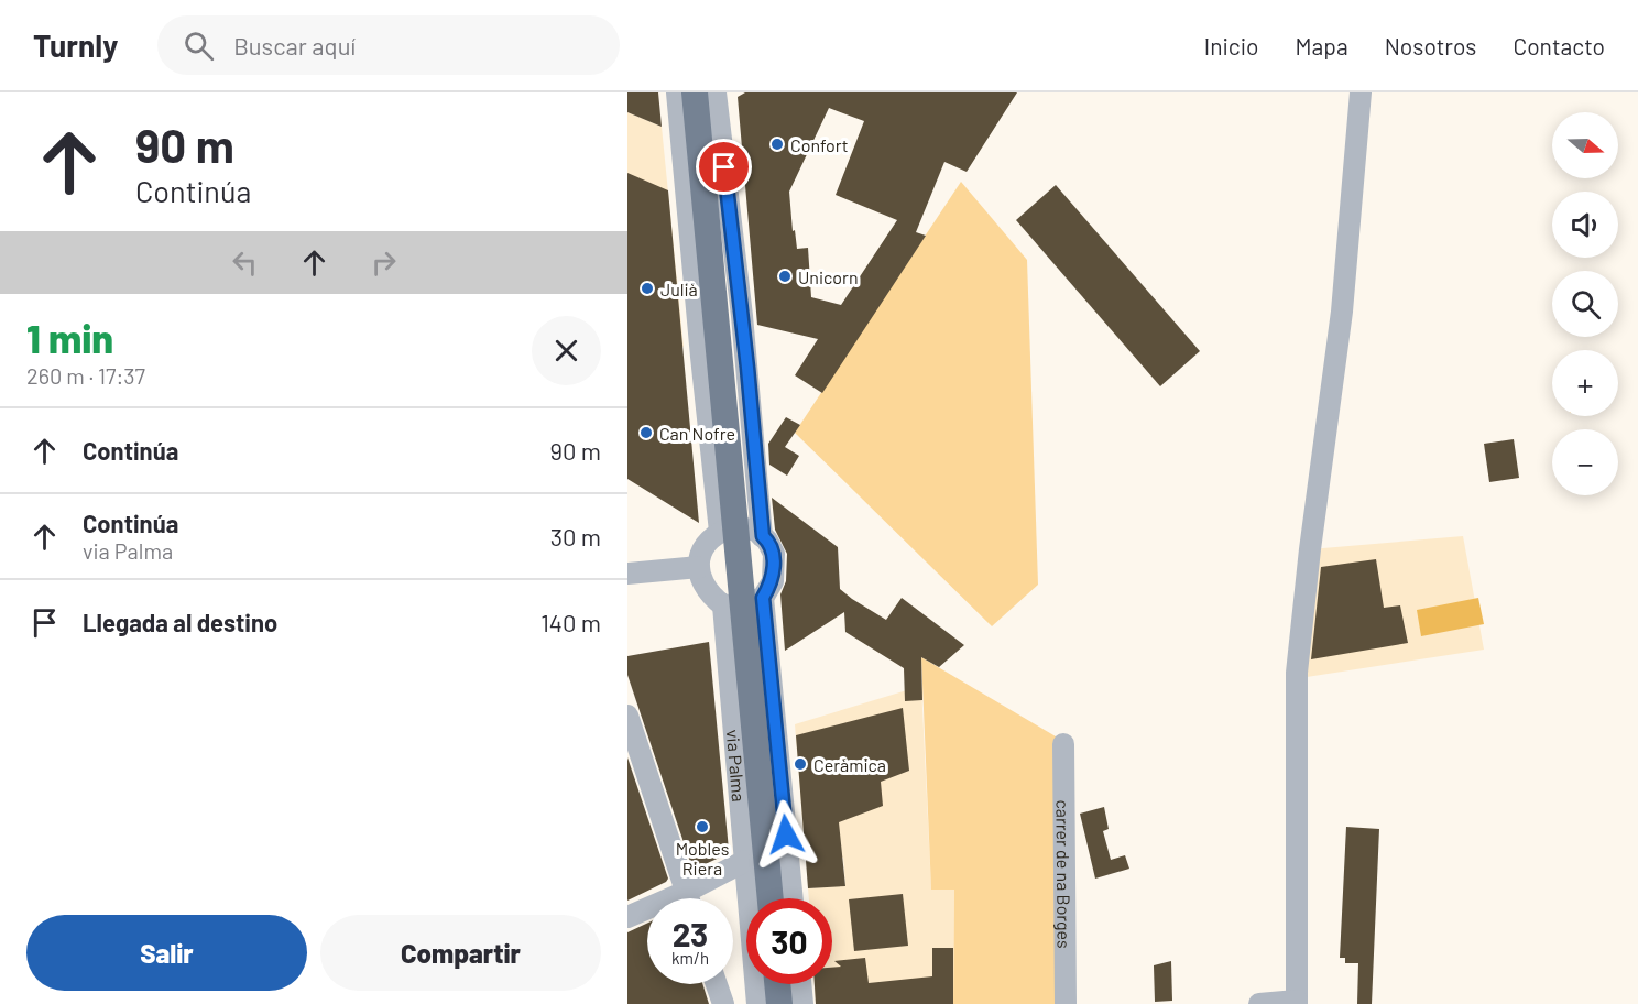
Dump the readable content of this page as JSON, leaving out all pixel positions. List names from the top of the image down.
{
  "streets": {
    "main road": ["via Palma"],
    "street": ["carrer de na Borges"]
  },
  "places": [
    "Confort",
    "Unicorn",
    "Julià",
    "Can Nofre",
    "Ceràmica",
    "Mobles Riera"
  ],
  "north": "right",
  "page": {
    "header": "Turnly",
    "search": "Buscar aquí",
    "nav": [
      "Inicio",
      "Mapa",
      "Nosotros",
      "Contacto"
    ],
    "turn": ["90 m", "Continúa"],
    "map_buttons": ["+", "−"],
    "heading": ["1 min", "260 m · 17:37"],
    "list": [
      {
        "name": "Continúa",
        "value": "90 m"
      },
      {
        "name": "Continúa",
        "note": "via Palma",
        "value": "30 m"
      },
      {
        "name": "Llegada al destino",
        "value": "140 m"
      }
    ],
    "speed": "23 km/h",
    "limit": "30",
    "buttons": ["Salir", "Compartir"]
  }
}
